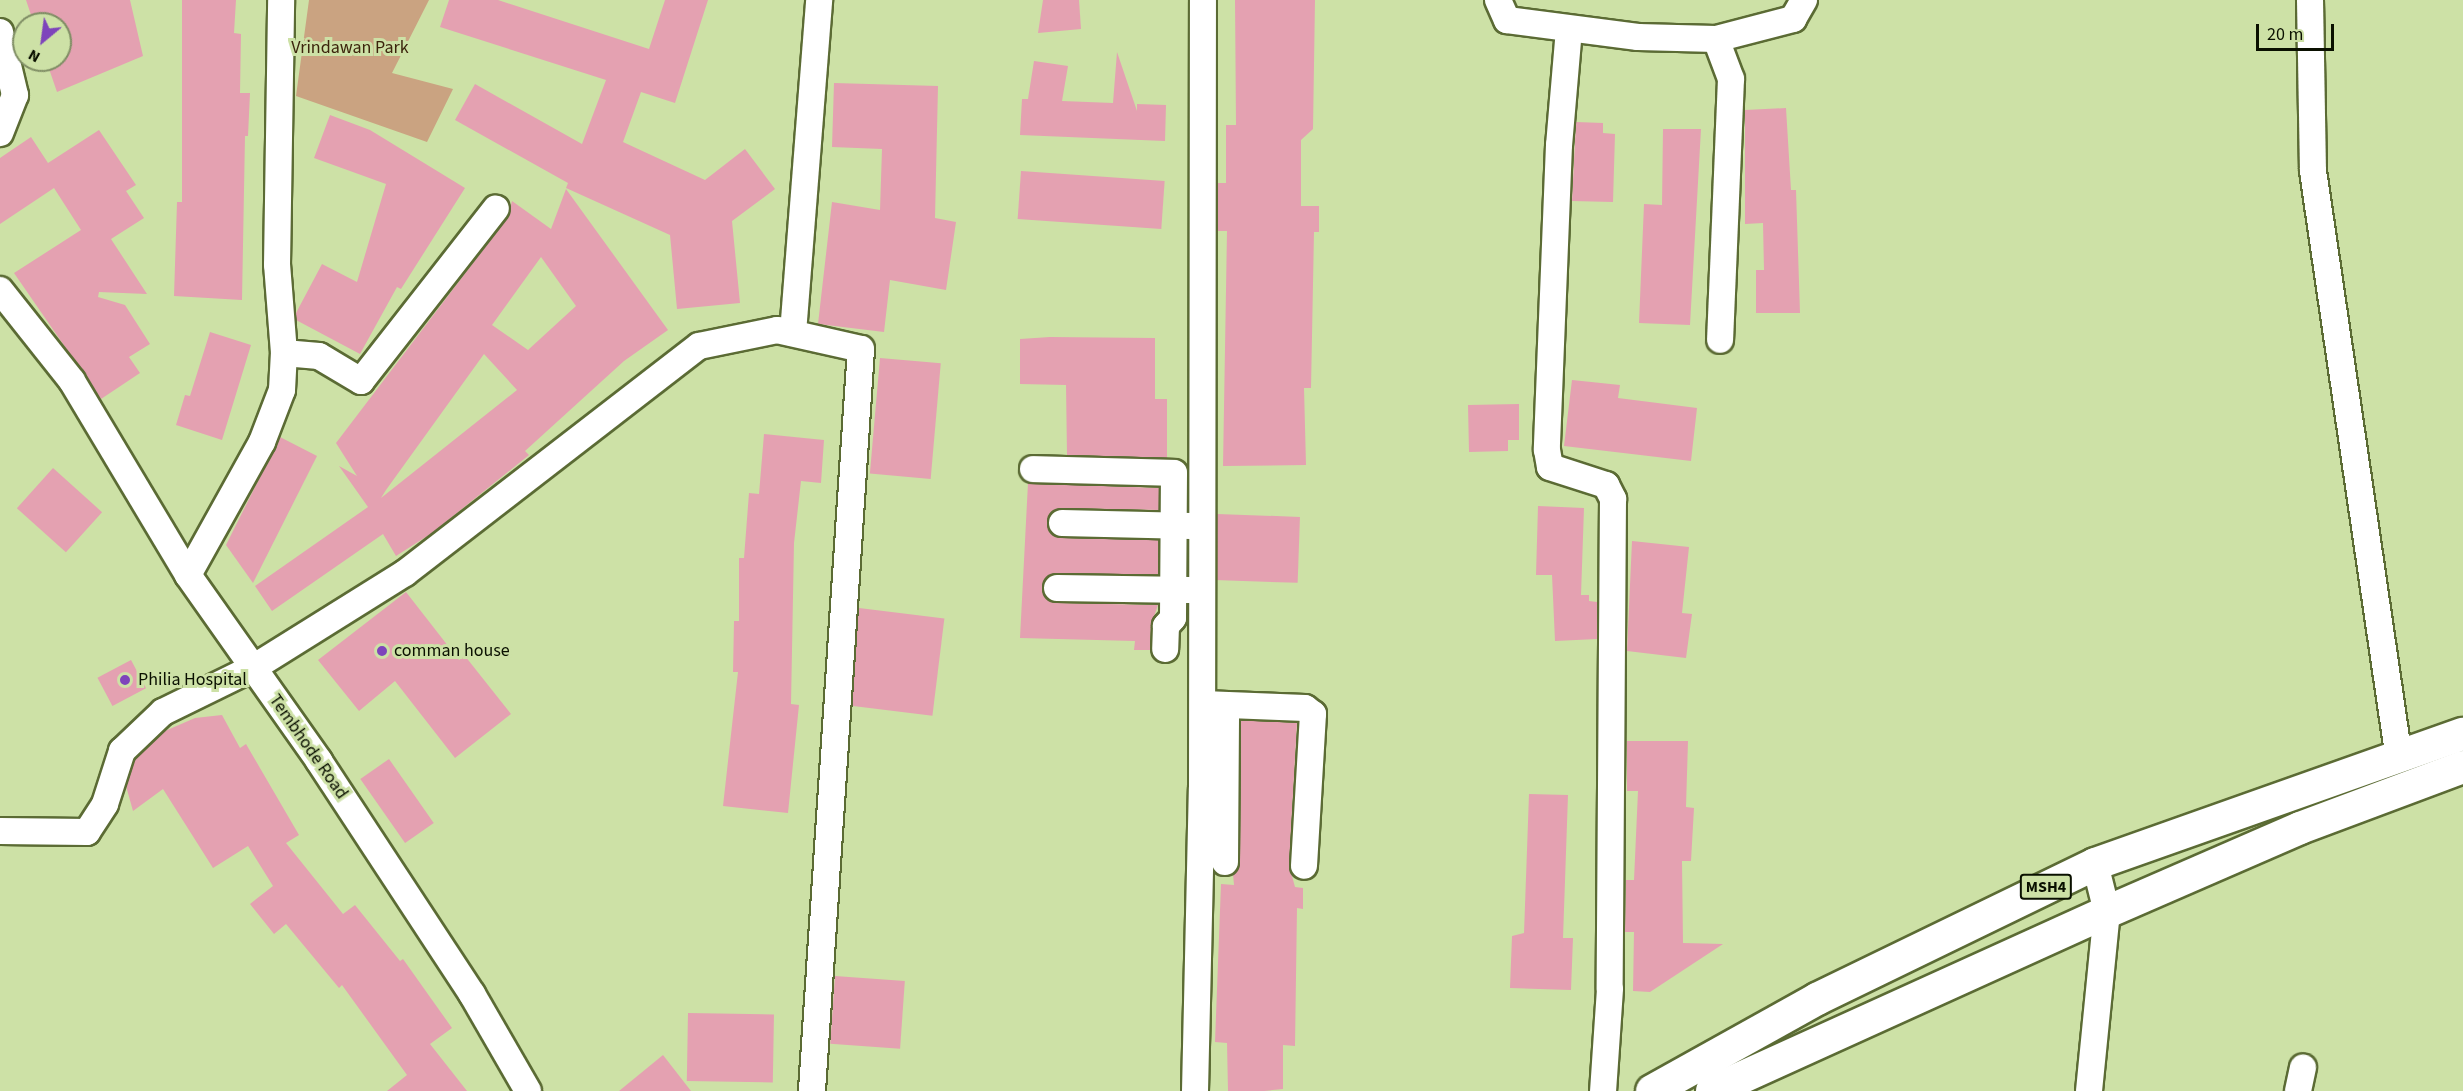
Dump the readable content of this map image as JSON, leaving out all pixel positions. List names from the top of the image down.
{
  "streets": {
    "main road": ["MSH4"],
    "street": ["Tembhode Road"]
  },
  "parks": ["Vrindawan Park"],
  "places": ["comman house", "Philia Hospital"],
  "scale_bar": "20 m",
  "north": "bottom left"
}
